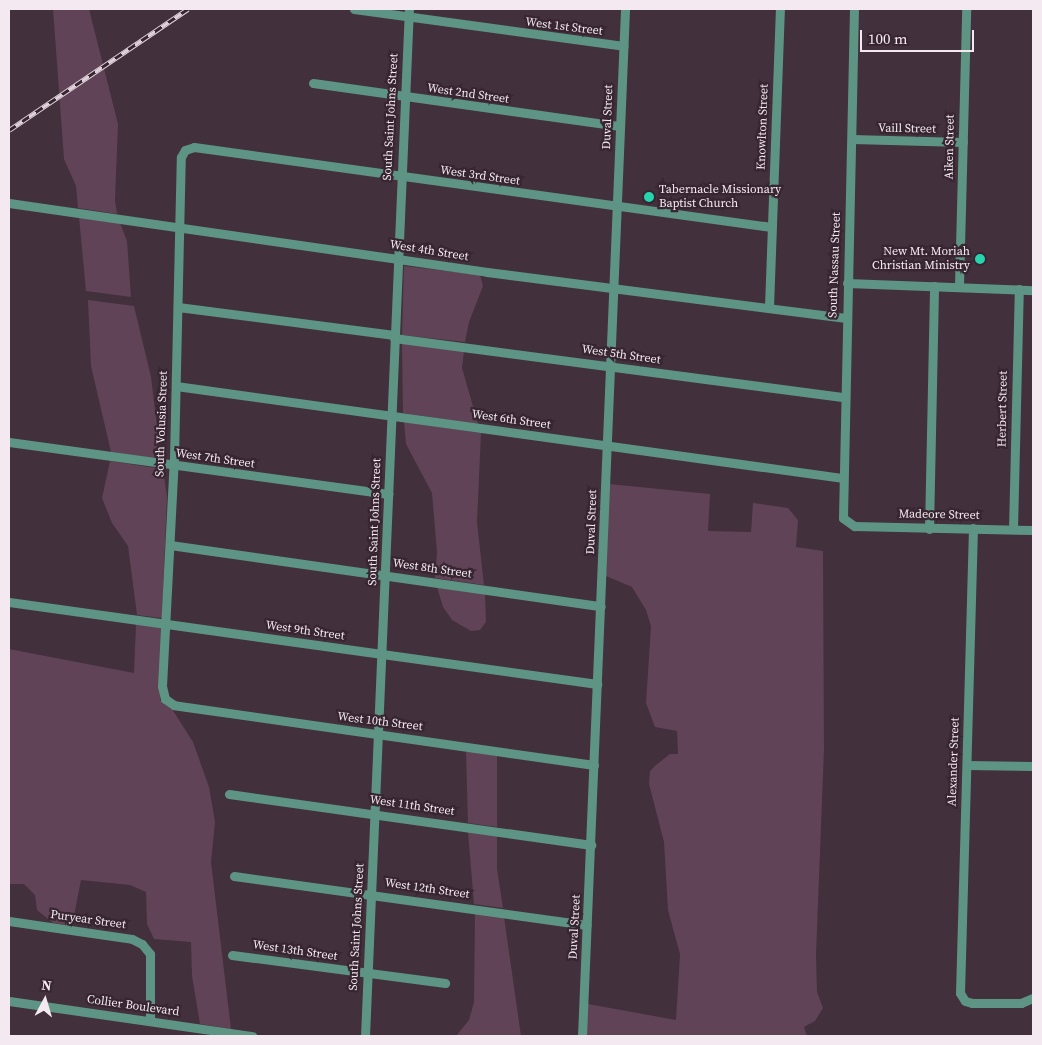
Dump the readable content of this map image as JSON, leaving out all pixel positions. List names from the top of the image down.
{
  "streets": {
    "street": [
      "West 1st Street",
      "West 2nd Street",
      "South Saint Johns Street",
      "Duval Street",
      "Knowlton Street",
      "Vaill Street",
      "Aiken Street",
      "West 3rd Street",
      "West 4th Street",
      "South Nassau Street",
      "West 5th Street",
      "Herbert Street",
      "West 6th Street",
      "South Volusia Street",
      "West 7th Street",
      "Madeore Street",
      "West 8th Street",
      "West 9th Street",
      "West 10th Street",
      "Alexander Street",
      "West 11th Street",
      "West 12th Street",
      "Puryear Street",
      "West 13th Street",
      "Collier Boulevard"
    ]
  },
  "crossings": [
    ["West 1st Street", "South Saint Johns Street"],
    ["West 1st Street", "Duval Street"],
    ["West 2nd Street", "South Saint Johns Street"],
    ["West 2nd Street", "Duval Street"],
    ["South Saint Johns Street", "West 3rd Street"],
    ["South Saint Johns Street", "West 4th Street"],
    ["South Saint Johns Street", "West 5th Street"],
    ["South Saint Johns Street", "West 6th Street"],
    ["South Saint Johns Street", "West 7th Street"],
    ["South Saint Johns Street", "West 8th Street"],
    ["South Saint Johns Street", "West 9th Street"],
    ["South Saint Johns Street", "West 10th Street"],
    ["South Saint Johns Street", "West 11th Street"],
    ["South Saint Johns Street", "West 12th Street"],
    ["South Saint Johns Street", "West 13th Street"],
    ["Duval Street", "West 3rd Street"],
    ["Duval Street", "West 4th Street"],
    ["Duval Street", "West 5th Street"],
    ["Duval Street", "West 6th Street"],
    ["Duval Street", "West 8th Street"],
    ["Duval Street", "West 9th Street"],
    ["Duval Street", "West 10th Street"],
    ["Duval Street", "West 11th Street"],
    ["Duval Street", "West 12th Street"],
    ["Knowlton Street", "West 3rd Street"],
    ["Knowlton Street", "West 4th Street"],
    ["Vaill Street", "Aiken Street"],
    ["Vaill Street", "South Nassau Street"],
    ["West 3rd Street", "South Volusia Street"],
    ["West 4th Street", "South Nassau Street"],
    ["West 4th Street", "South Volusia Street"],
    ["South Nassau Street", "West 5th Street"],
    ["South Nassau Street", "West 6th Street"],
    ["South Nassau Street", "Madeore Street"],
    ["West 5th Street", "South Volusia Street"],
    ["Herbert Street", "Madeore Street"],
    ["West 6th Street", "South Volusia Street"],
    ["South Volusia Street", "West 7th Street"],
    ["South Volusia Street", "West 8th Street"],
    ["South Volusia Street", "West 9th Street"],
    ["South Volusia Street", "West 10th Street"],
    ["Madeore Street", "Alexander Street"],
    ["Puryear Street", "Collier Boulevard"]
  ],
  "places": ["Tabernacle Missionary Baptist Church", "New Mt. Moriah Christian Ministry"],
  "scale_bar": "100 m",
  "north": "top"
}
